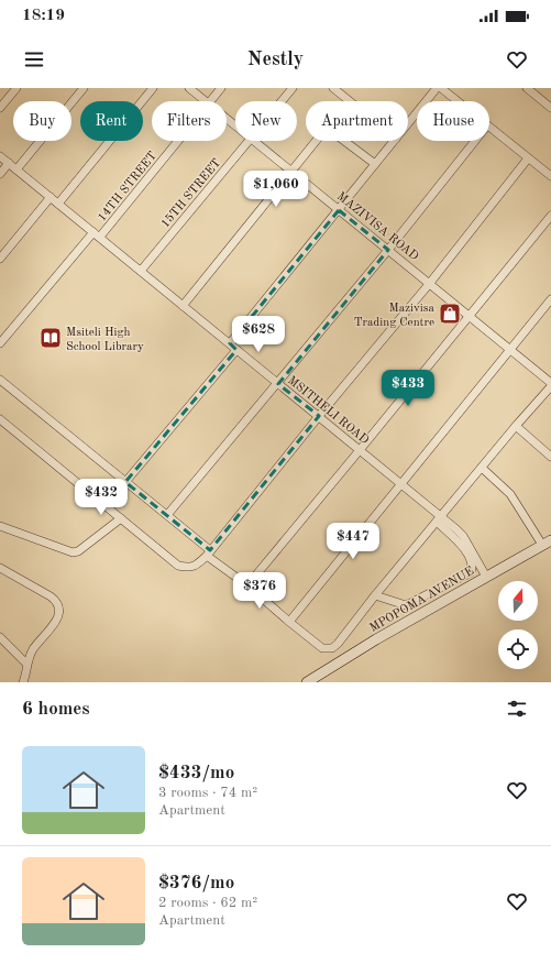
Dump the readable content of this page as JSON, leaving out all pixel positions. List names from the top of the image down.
{
  "streets": {
    "street": [
      "14TH STREET",
      "15TH STREET",
      "MAZIVISA ROAD",
      "MSITHELI ROAD",
      "MPOPOMA AVENUE"
    ]
  },
  "crossings": [
    ["14TH STREET", "MSITHELI ROAD"],
    ["15TH STREET", "MSITHELI ROAD"],
    ["MSITHELI ROAD", "MPOPOMA AVENUE"]
  ],
  "places": {
    "shop": ["Mazivisa Trading Centre"],
    "library": ["Msiteli High School Library"]
  },
  "north": "top",
  "page": {
    "status": "18:19",
    "header": "Nestly",
    "chip": [
      "Buy",
      "Rent",
      "Filters",
      "New",
      "Apartment",
      "House"
    ],
    "price": [
      "$1,060",
      "$628",
      "$433",
      "$432",
      "$447",
      "$376"
    ],
    "heading": "6 homes",
    "list": [
      {
        "name": "$433/mo",
        "note": "3 rooms · 74 m² · Apartment"
      },
      {
        "name": "$376/mo",
        "note": "2 rooms · 62 m² · Apartment"
      }
    ]
  }
}
